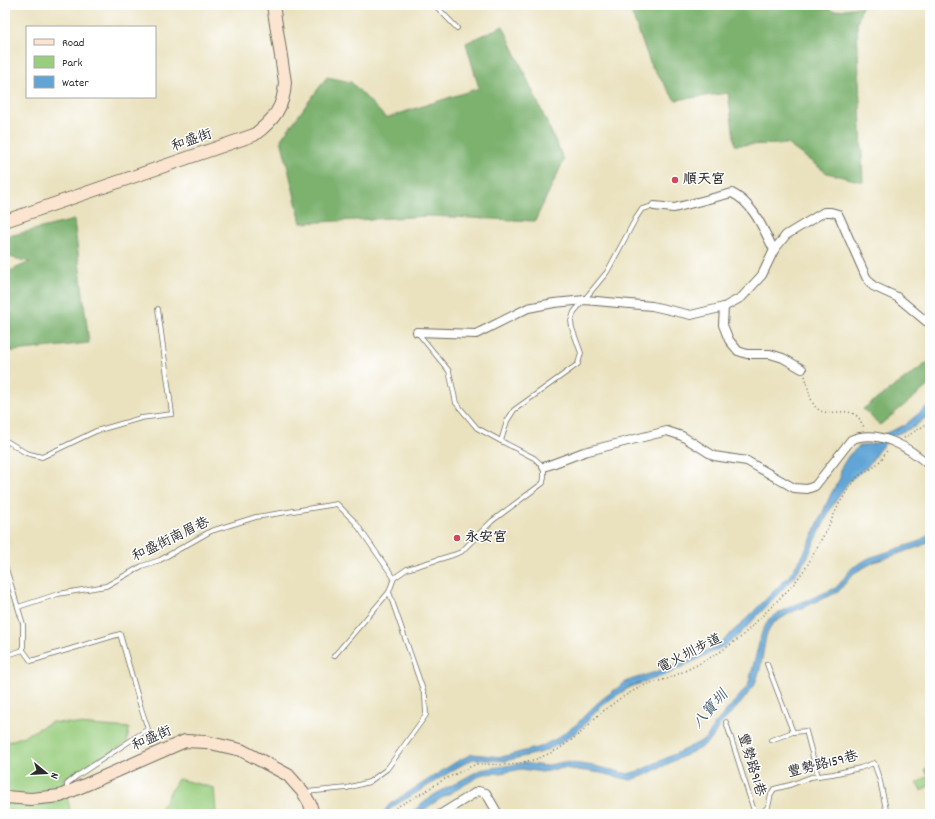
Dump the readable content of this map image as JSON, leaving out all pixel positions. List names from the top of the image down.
{
  "streets": {
    "main road": ["和盛街"],
    "lane": ["和盛街南眉巷", "豐勢路91巷", "豐勢路159巷"],
    "path": ["電火圳步道"]
  },
  "crossings": [
    ["豐勢路91巷", "豐勢路159巷"]
  ],
  "water": ["八寶圳"],
  "places": ["順天宮", "永安宮"],
  "legend": ["Road", "Park", "Water"],
  "north": "right"
}
